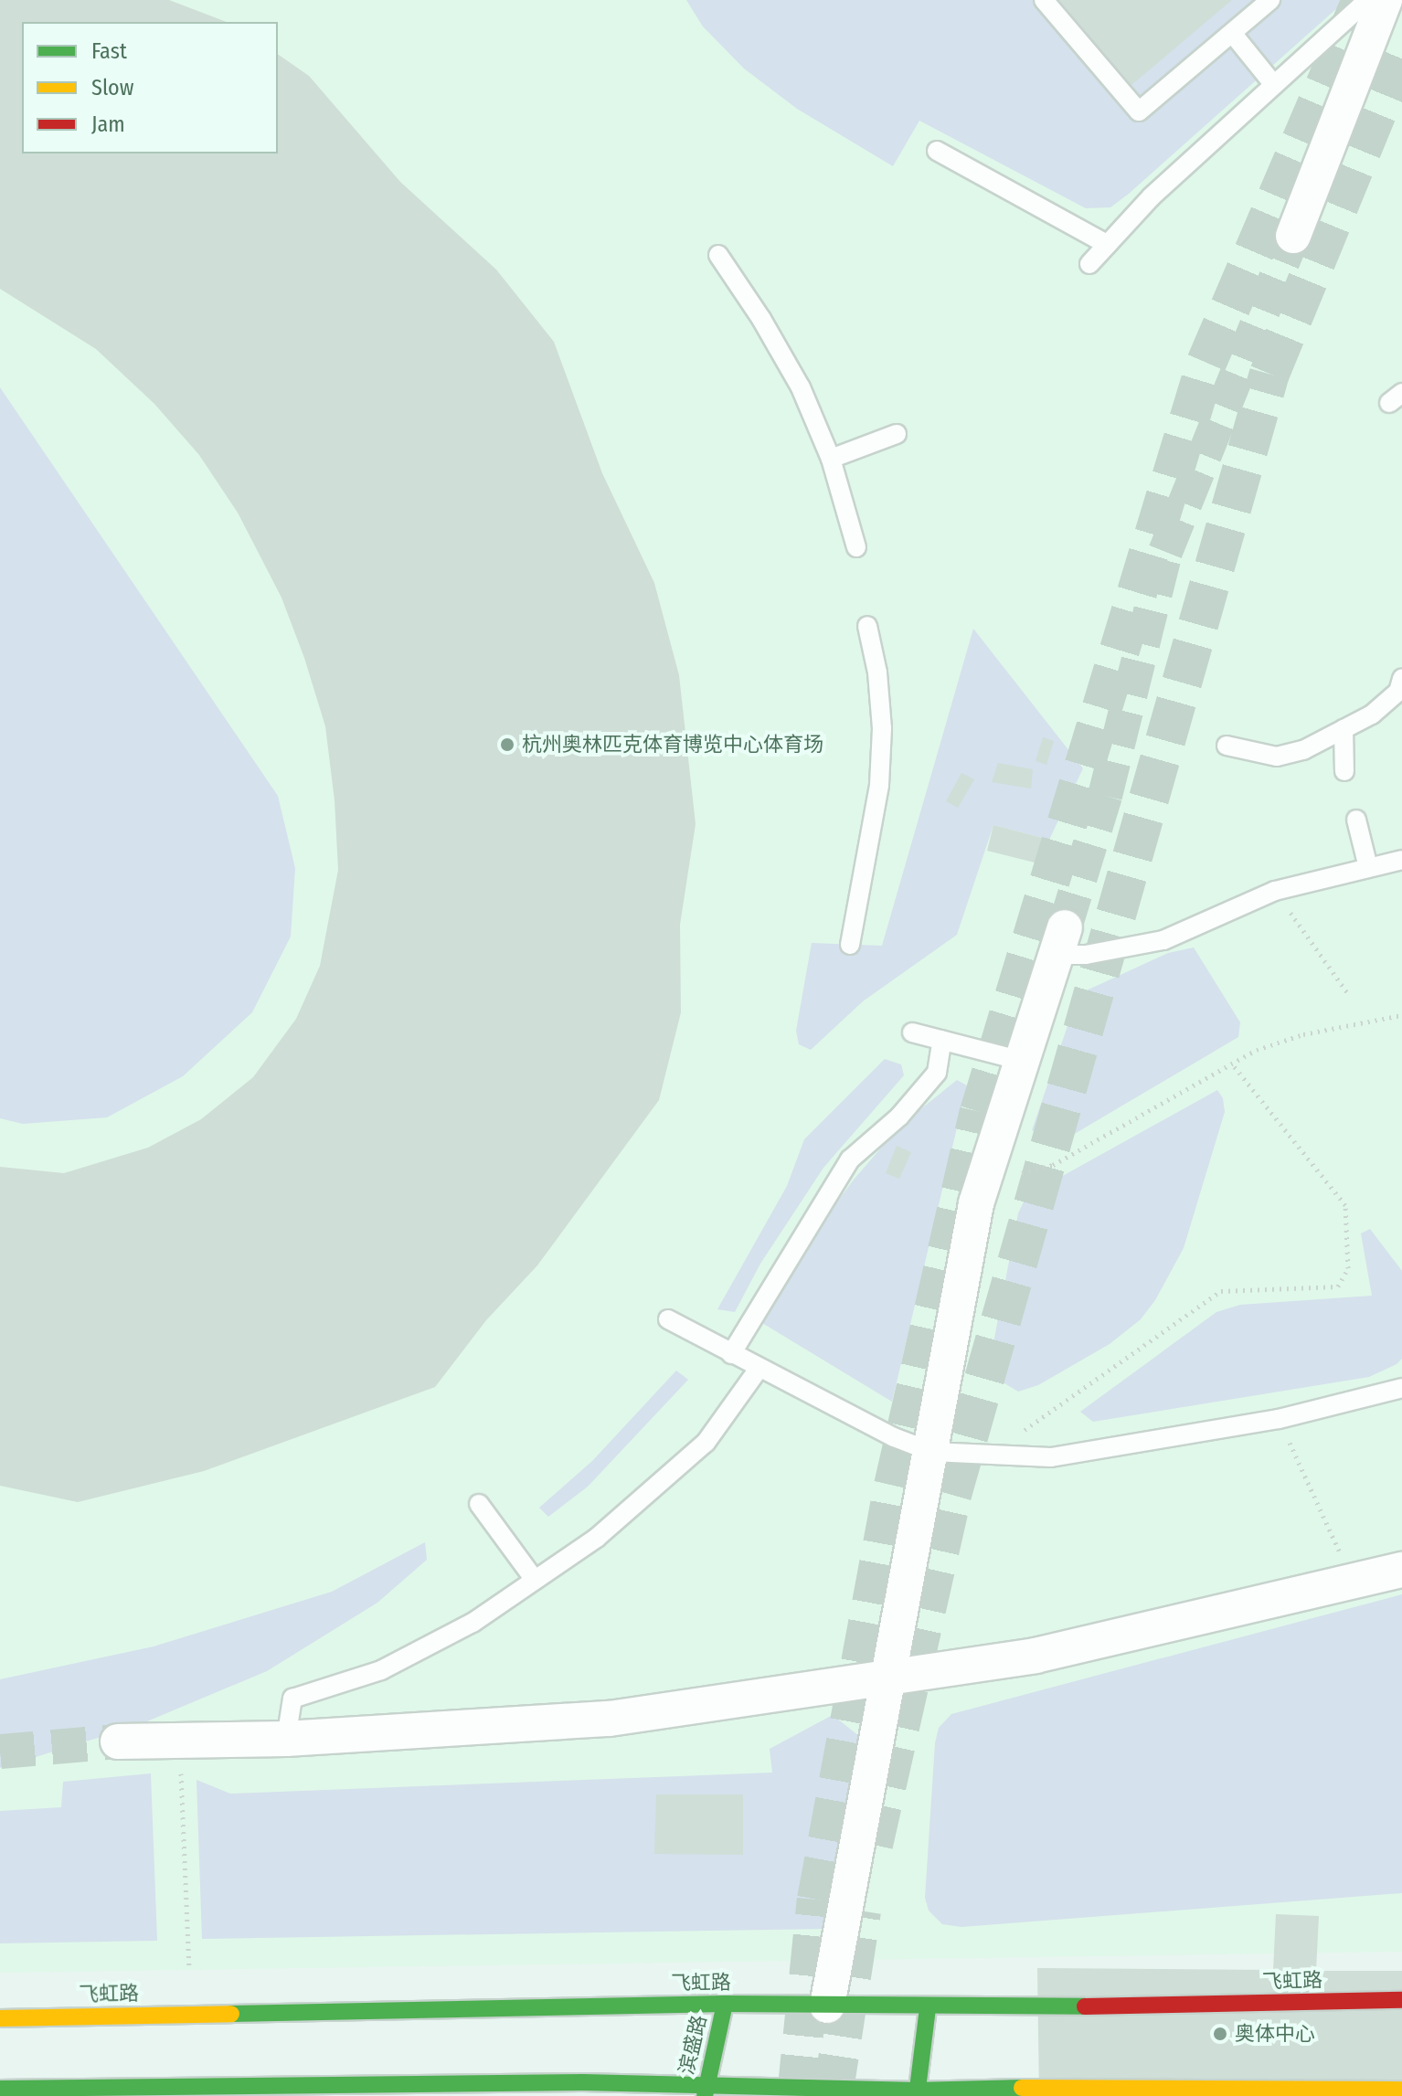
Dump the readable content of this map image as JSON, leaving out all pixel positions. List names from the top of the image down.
{
  "streets": {
    "main road": ["飞虹路", "滨盛路"]
  },
  "crossings": [
    ["飞虹路", "滨盛路"]
  ],
  "places": ["杭州奥林匹克体育博览中心体育场", "奥体中心"],
  "legend": ["Fast", "Slow", "Jam"]
}
